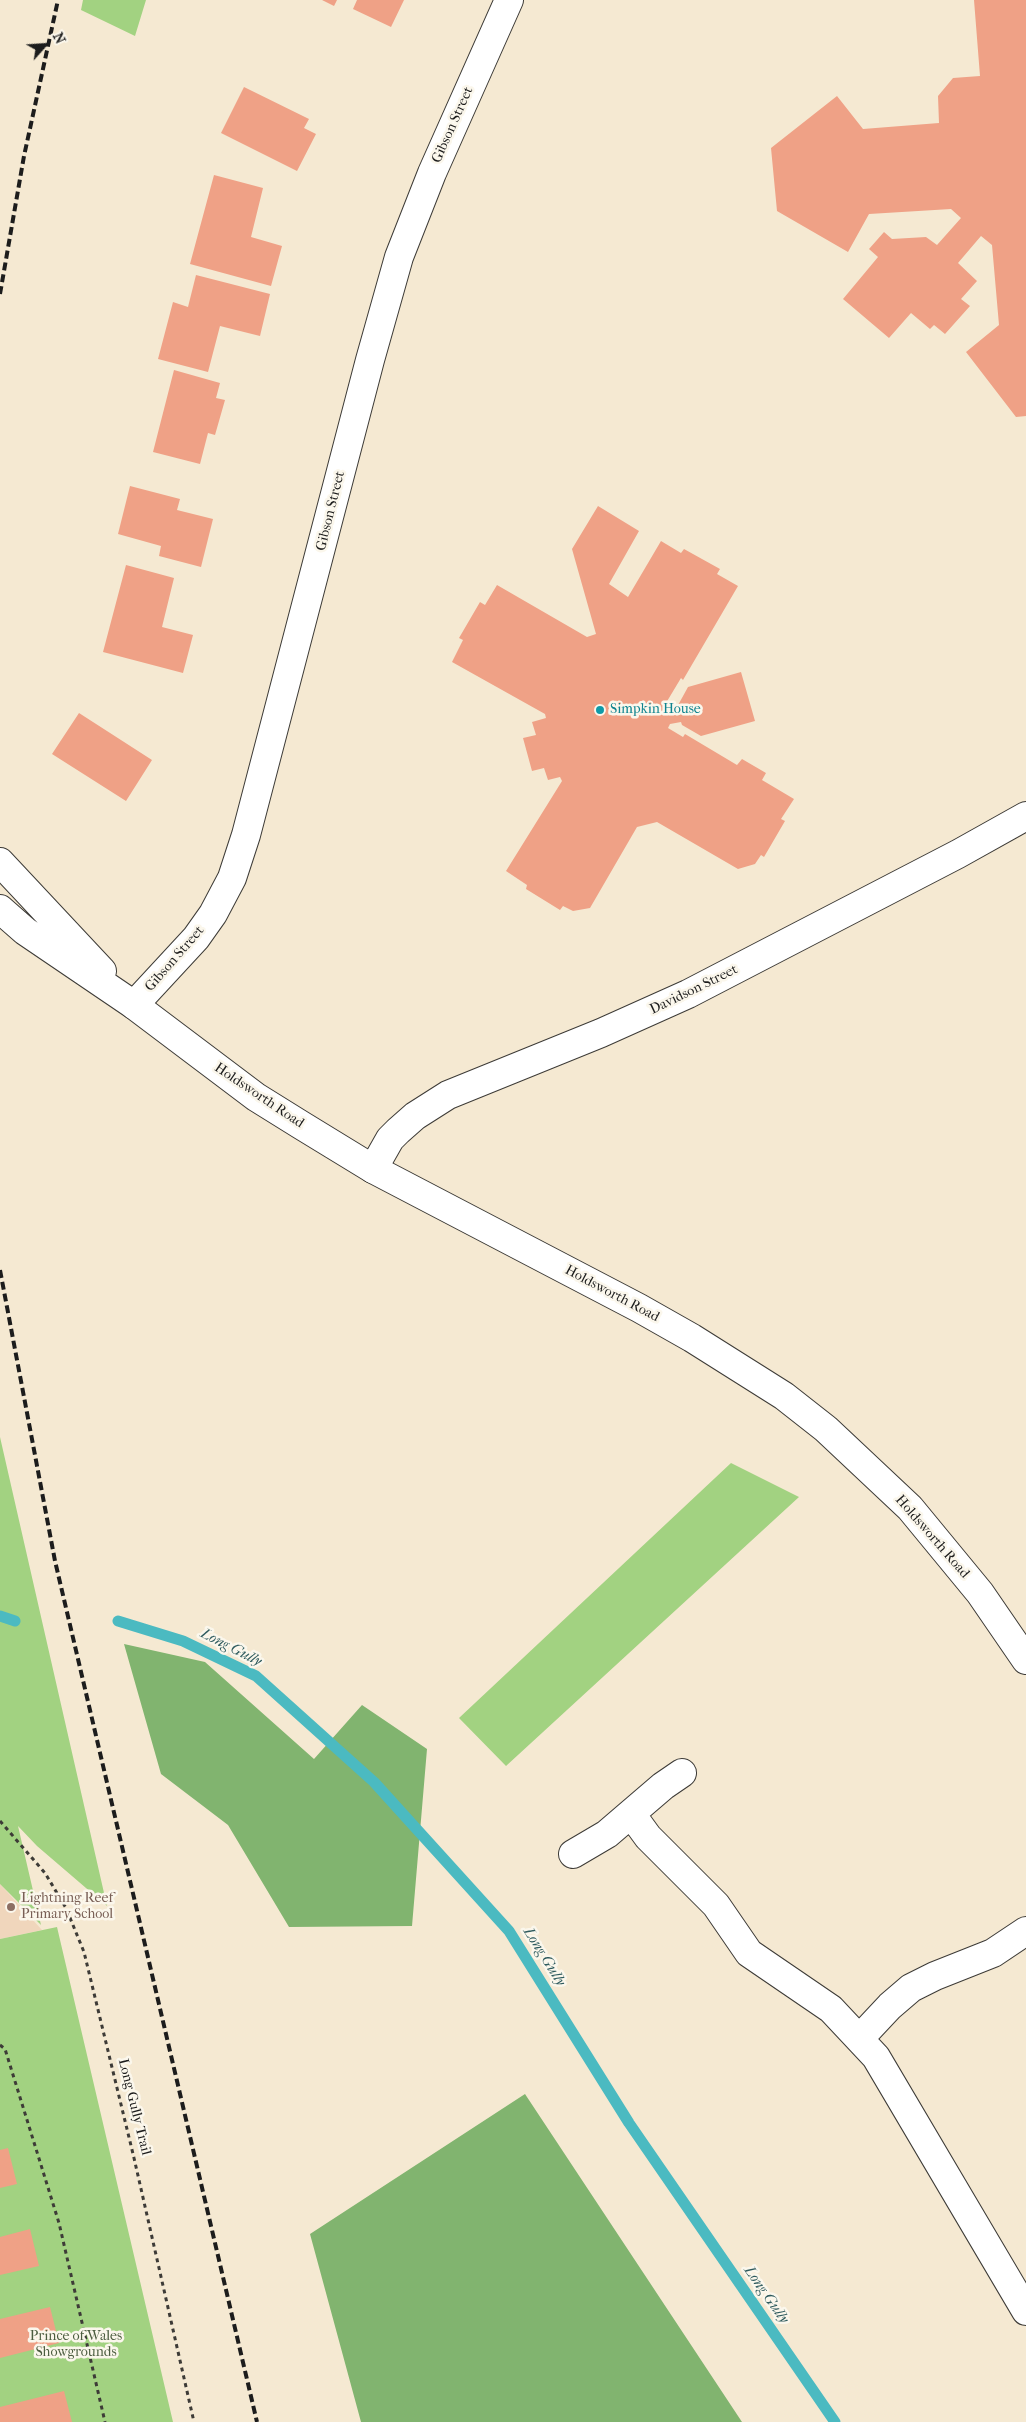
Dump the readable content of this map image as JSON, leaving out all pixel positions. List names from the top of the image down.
{
  "streets": {
    "street": ["Gibson Street", "Davidson Street", "Holdsworth Road"],
    "path": ["Long Gully Trail"]
  },
  "crossings": [
    ["Gibson Street", "Holdsworth Road"],
    ["Davidson Street", "Holdsworth Road"]
  ],
  "water": ["Long Gully"],
  "parks": ["Prince of Wales Showgrounds"],
  "places": ["Simpkin House", "Lightning Reef Primary School"],
  "north": "top right"
}
